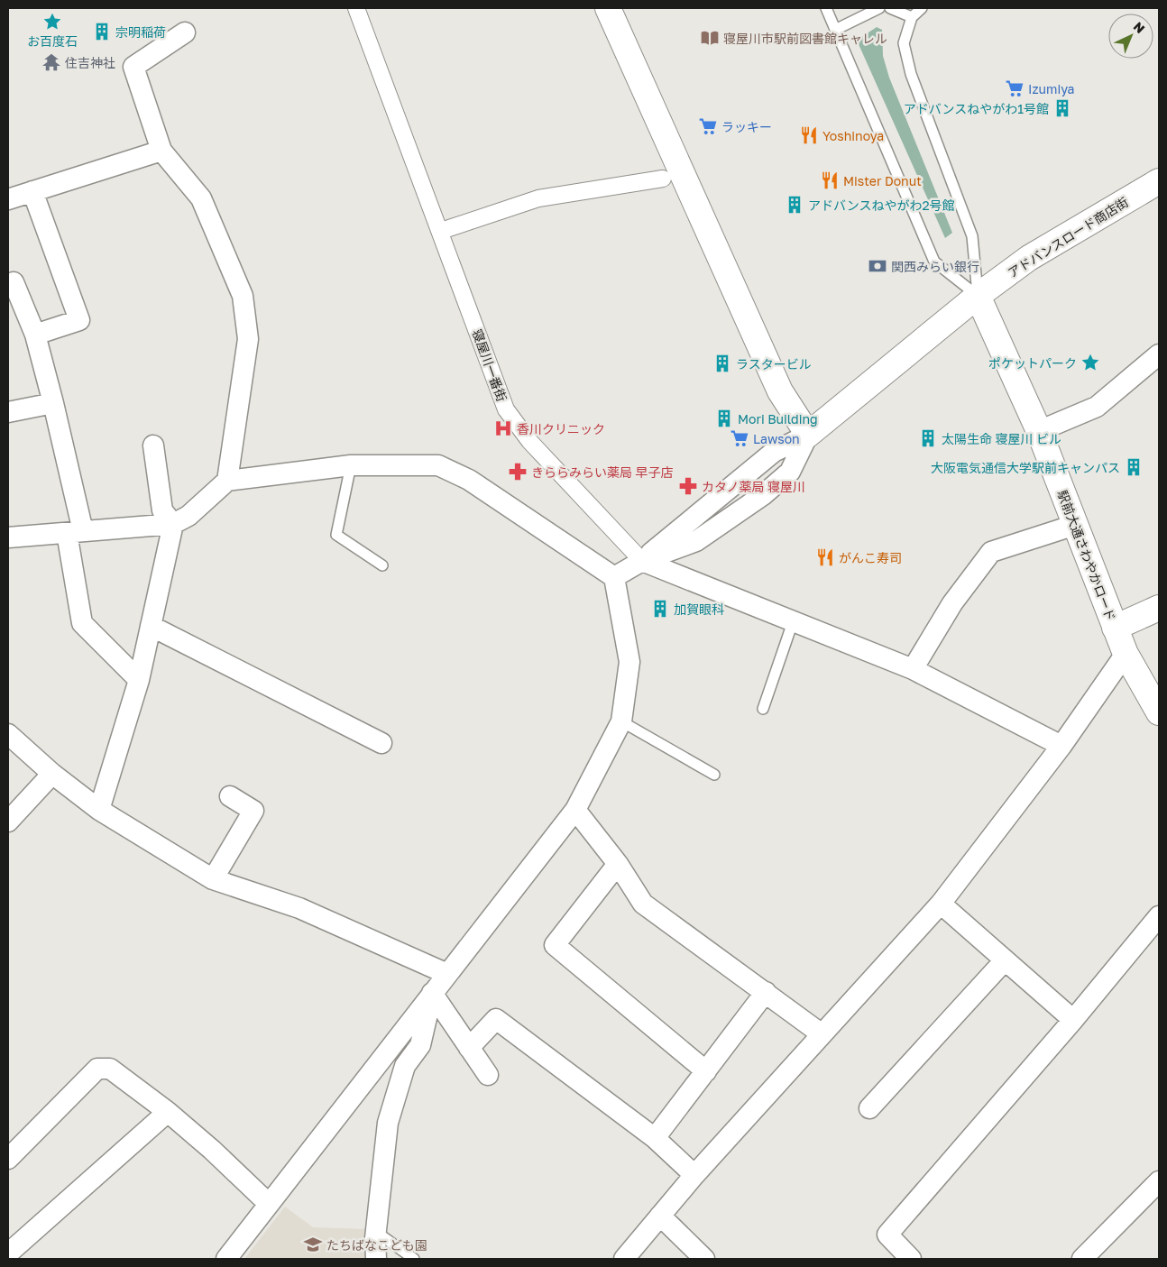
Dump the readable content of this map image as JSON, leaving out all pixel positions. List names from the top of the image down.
{
  "streets": {
    "street": ["アドバンスロード商店街", "寝屋川一番街", "駅前大通さわやかロード"]
  },
  "crossings": [
    ["アドバンスロード商店街", "駅前大通さわやかロード"]
  ],
  "places": {
    "place": ["お百度石", "ポケットパーク"],
    "building": [
      "宗明稲荷",
      "アドバンスねやがわ1号館",
      "アドバンスねやがわ2号館",
      "ラスタービル",
      "Mori Building",
      "太陽生命 寝屋川 ビル",
      "大阪電気通信大学駅前キャンパス",
      "加賀眼科"
    ],
    "library": ["寝屋川市駅前図書館キャレル"],
    "temple": ["住吉神社"],
    "supermarket": ["Izumiya", "ラッキー", "Lawson"],
    "restaurant": ["Yoshinoya", "Mister Donut", "がんこ寿司"],
    "bank": ["関西みらい銀行"],
    "hospital": ["香川クリニック"],
    "pharmacy": ["きららみらい薬局 早子店", "カタノ薬局 寝屋川"],
    "school or university": ["たちばなこども園"]
  },
  "north": "top right"
}
